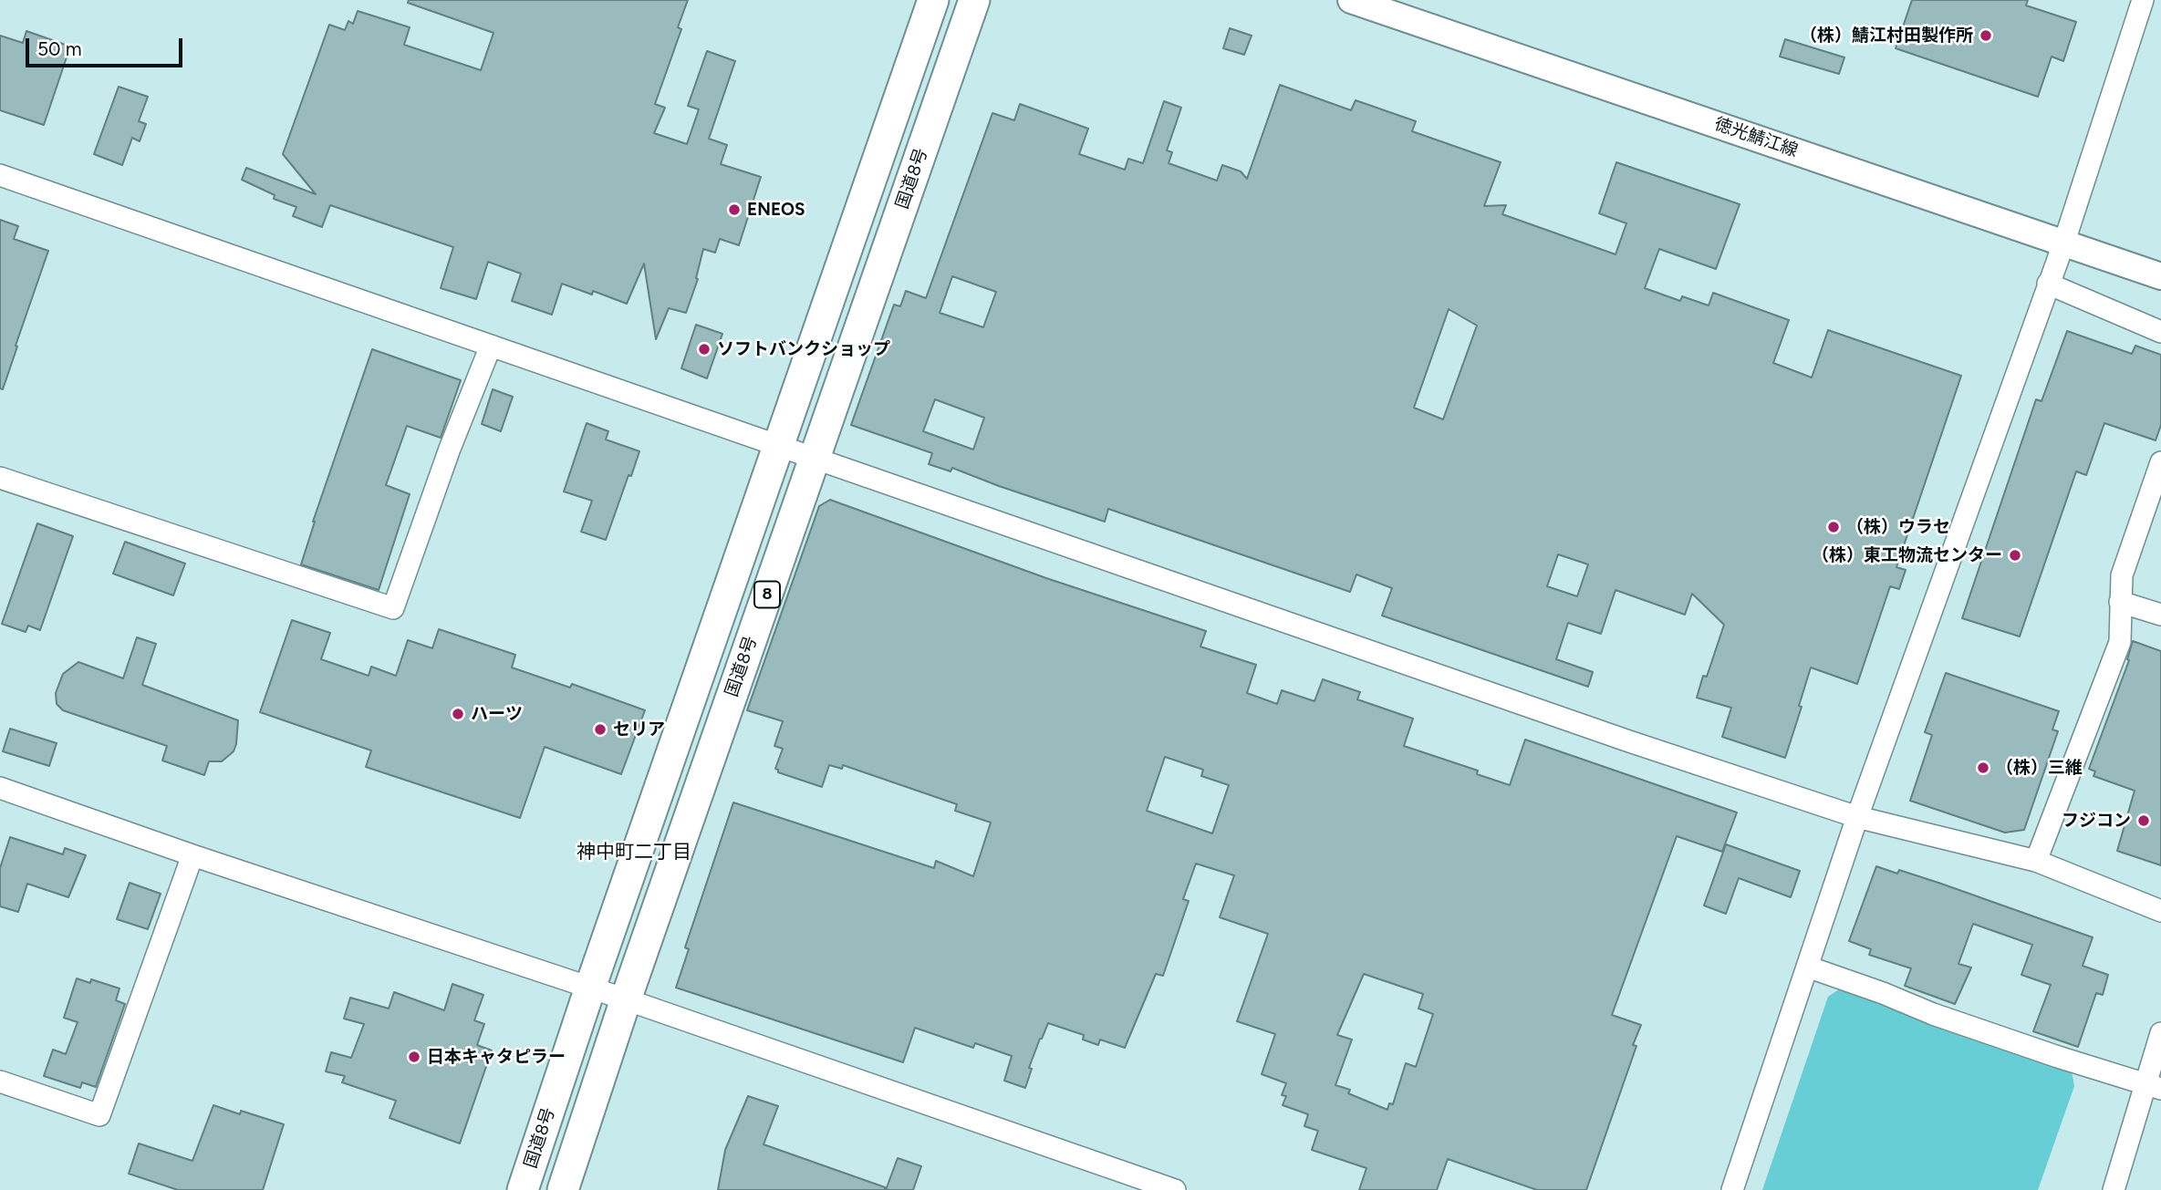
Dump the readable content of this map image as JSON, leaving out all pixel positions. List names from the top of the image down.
{
  "streets": {
    "highway": ["国道8号", "8"],
    "main road": ["徳光鯖江線"]
  },
  "districts": ["神中町二丁目"],
  "places": [
    "（株）鯖江村田製作所",
    "ENEOS",
    "ソフトバンクショップ",
    "（株）ウラセ",
    "（株）東工物流センター",
    "ハーツ",
    "セリア",
    "（株）三維",
    "フジコン",
    "日本キャタピラー"
  ],
  "scale_bar": "50 m"
}
